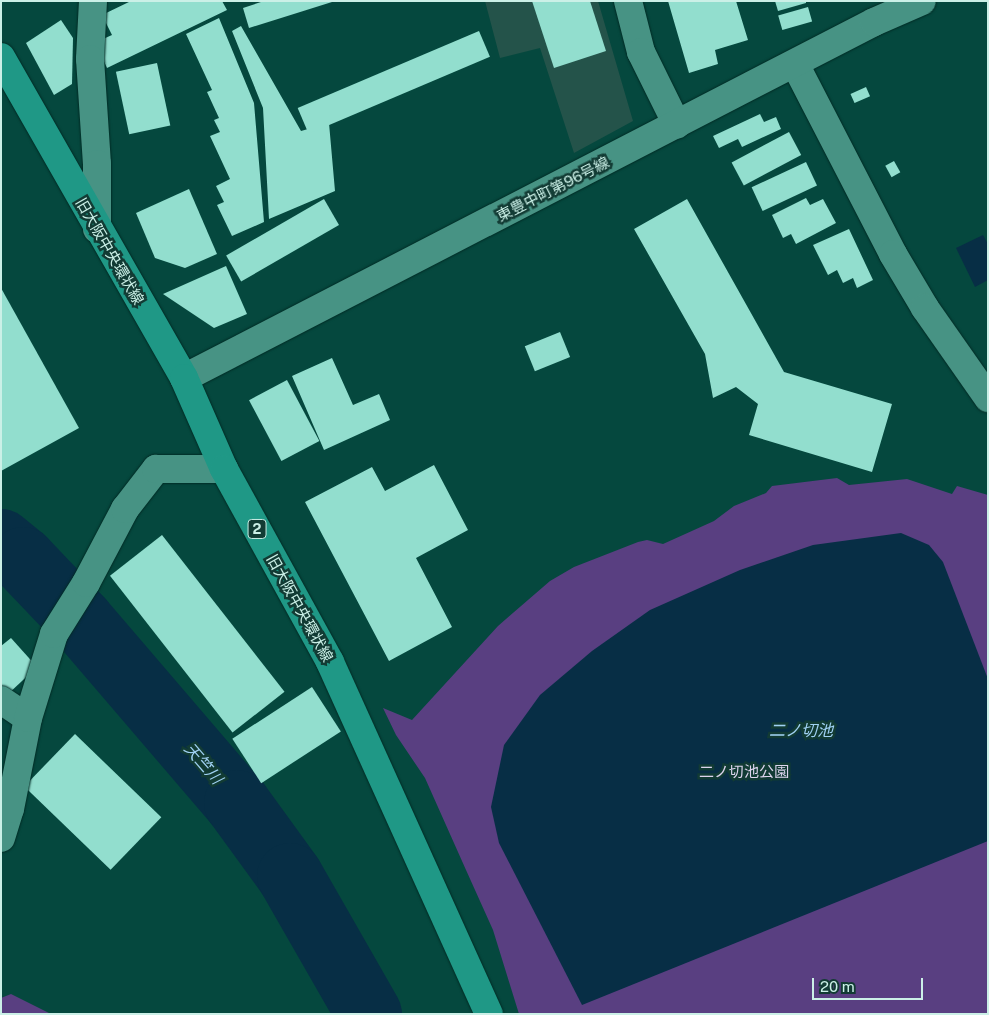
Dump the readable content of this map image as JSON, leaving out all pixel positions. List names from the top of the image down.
{
  "streets": {
    "main road": ["旧大阪中央環状線", "2"],
    "street": ["東豊中町第96号線"]
  },
  "crossings": [
    ["東豊中町第96号線", "旧大阪中央環状線"]
  ],
  "water": ["二ノ切池", "天竺川"],
  "parks": ["二ノ切池公園"],
  "scale_bar": "20 m"
}
